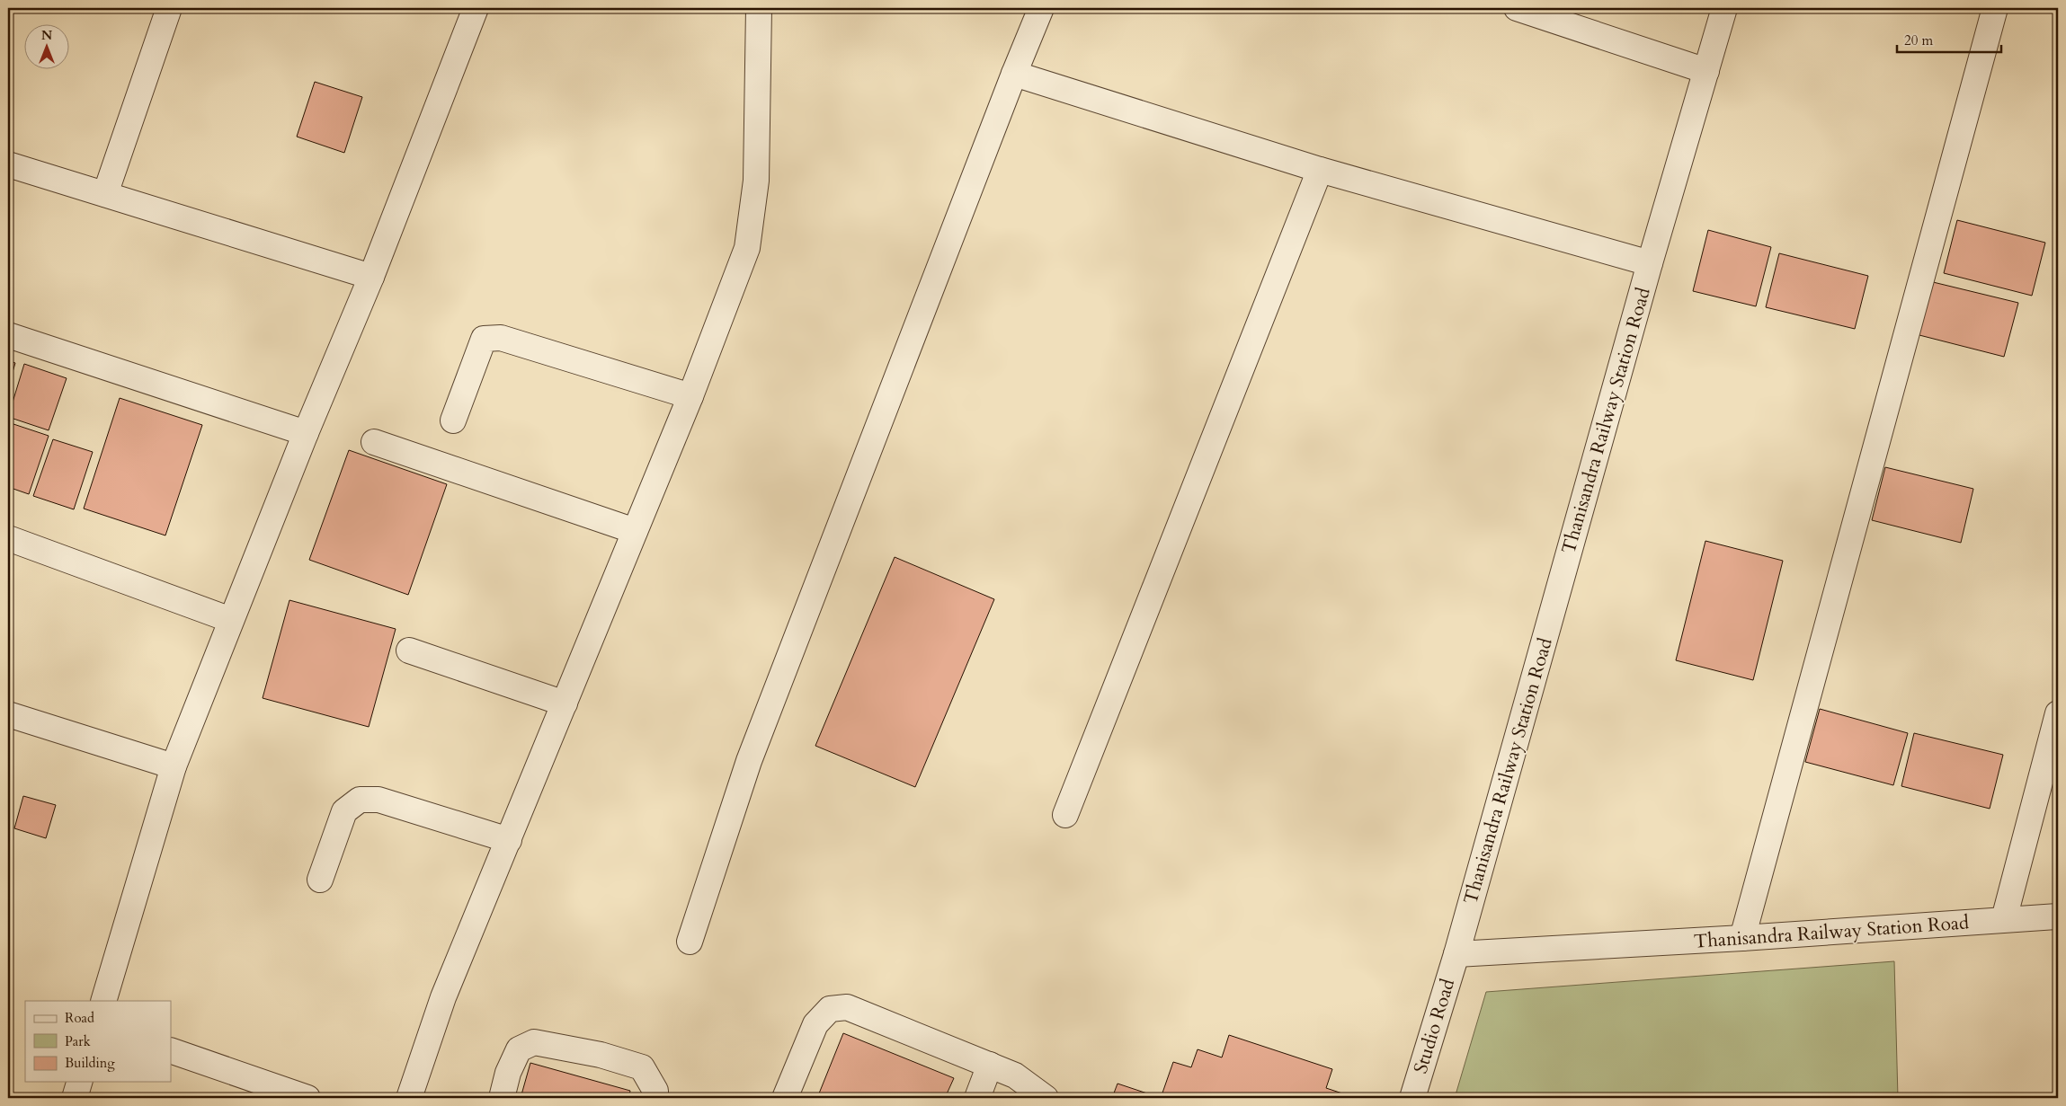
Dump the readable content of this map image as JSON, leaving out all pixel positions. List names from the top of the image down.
{
  "streets": {
    "street": ["Thanisandra Railway Station Road", "Studio Road"]
  },
  "crossings": [
    ["Thanisandra Railway Station Road", "Studio Road"]
  ],
  "legend": ["Road", "Park", "Building"],
  "scale_bar": "20 m",
  "north": "top"
}
